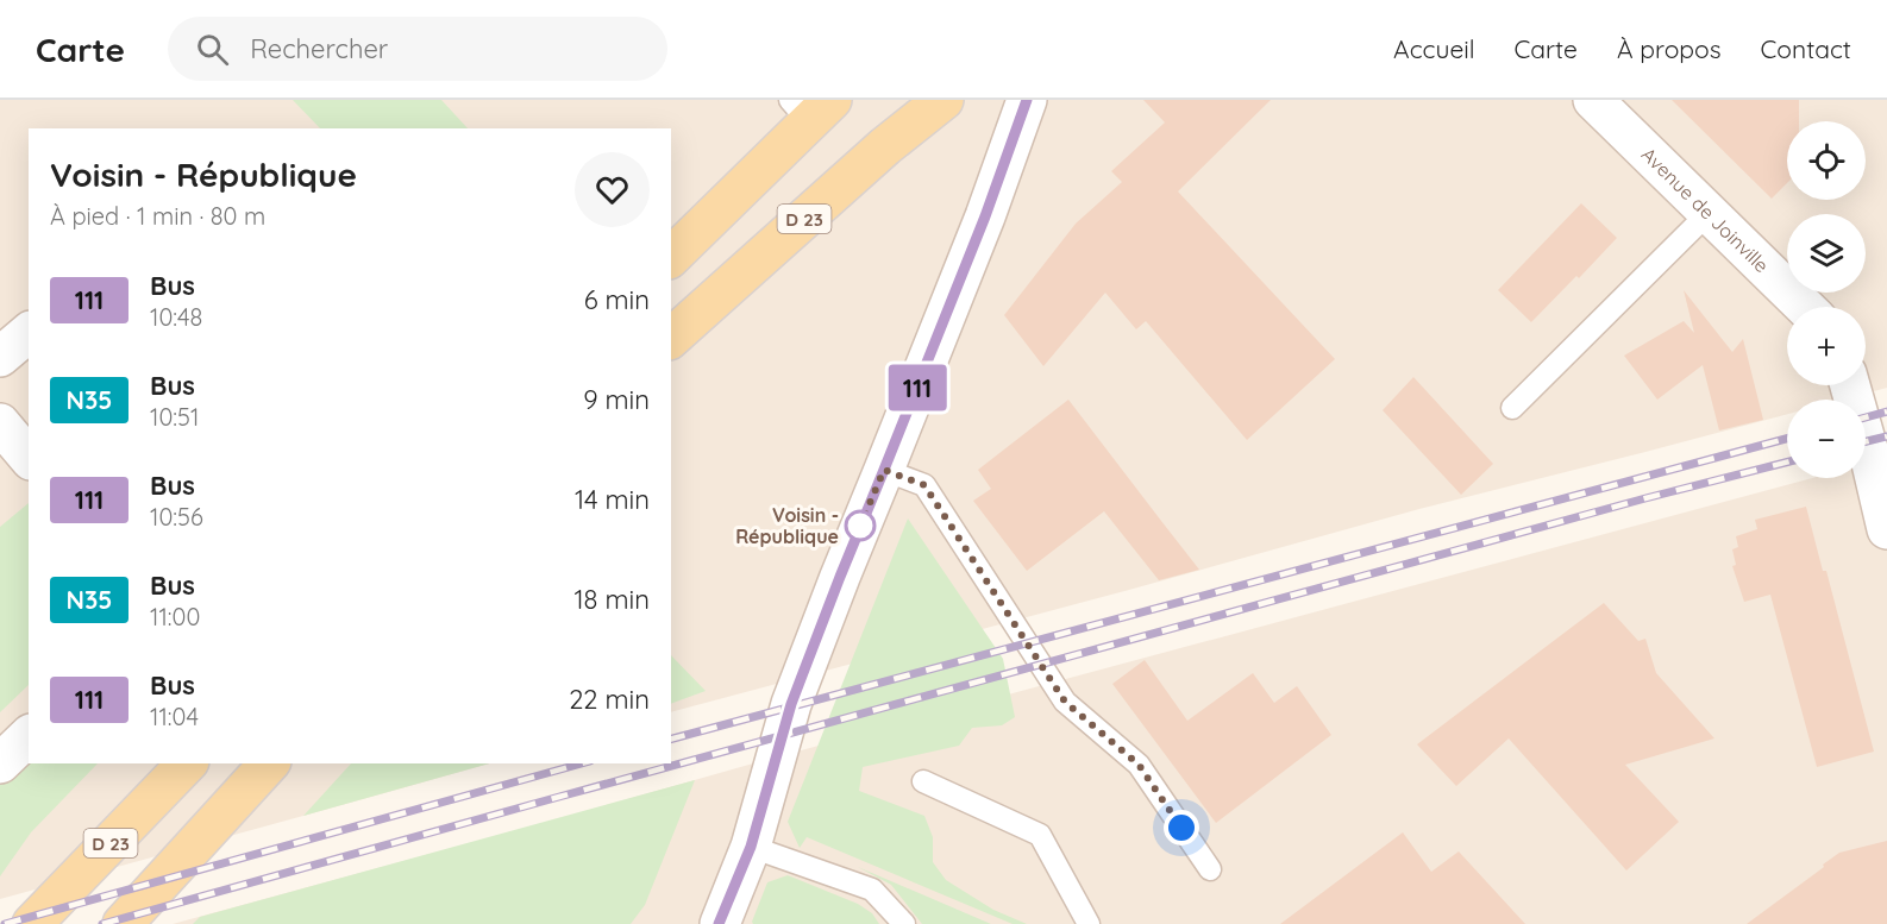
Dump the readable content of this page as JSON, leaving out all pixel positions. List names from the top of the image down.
{
  "streets": {
    "main road": ["D 23"],
    "street": ["Avenue de Joinville"]
  },
  "places": ["Voisin - République"],
  "lines": ["bus line 111"],
  "page": {
    "header": "Carte",
    "search": "Rechercher",
    "nav": [
      "Accueil",
      "Carte",
      "À propos",
      "Contact"
    ],
    "on_map": "111",
    "map_buttons": ["+", "−"],
    "heading": ["Voisin - République", "À pied · 1 min · 80 m"],
    "list": [
      {
        "mark": "111",
        "name": "Bus",
        "note": "10:48",
        "value": "6 min"
      },
      {
        "mark": "N35",
        "name": "Bus",
        "note": "10:51",
        "value": "9 min"
      },
      {
        "mark": "111",
        "name": "Bus",
        "note": "10:56",
        "value": "14 min"
      },
      {
        "mark": "N35",
        "name": "Bus",
        "note": "11:00",
        "value": "18 min"
      },
      {
        "mark": "111",
        "name": "Bus",
        "note": "11:04",
        "value": "22 min"
      }
    ]
  }
}
